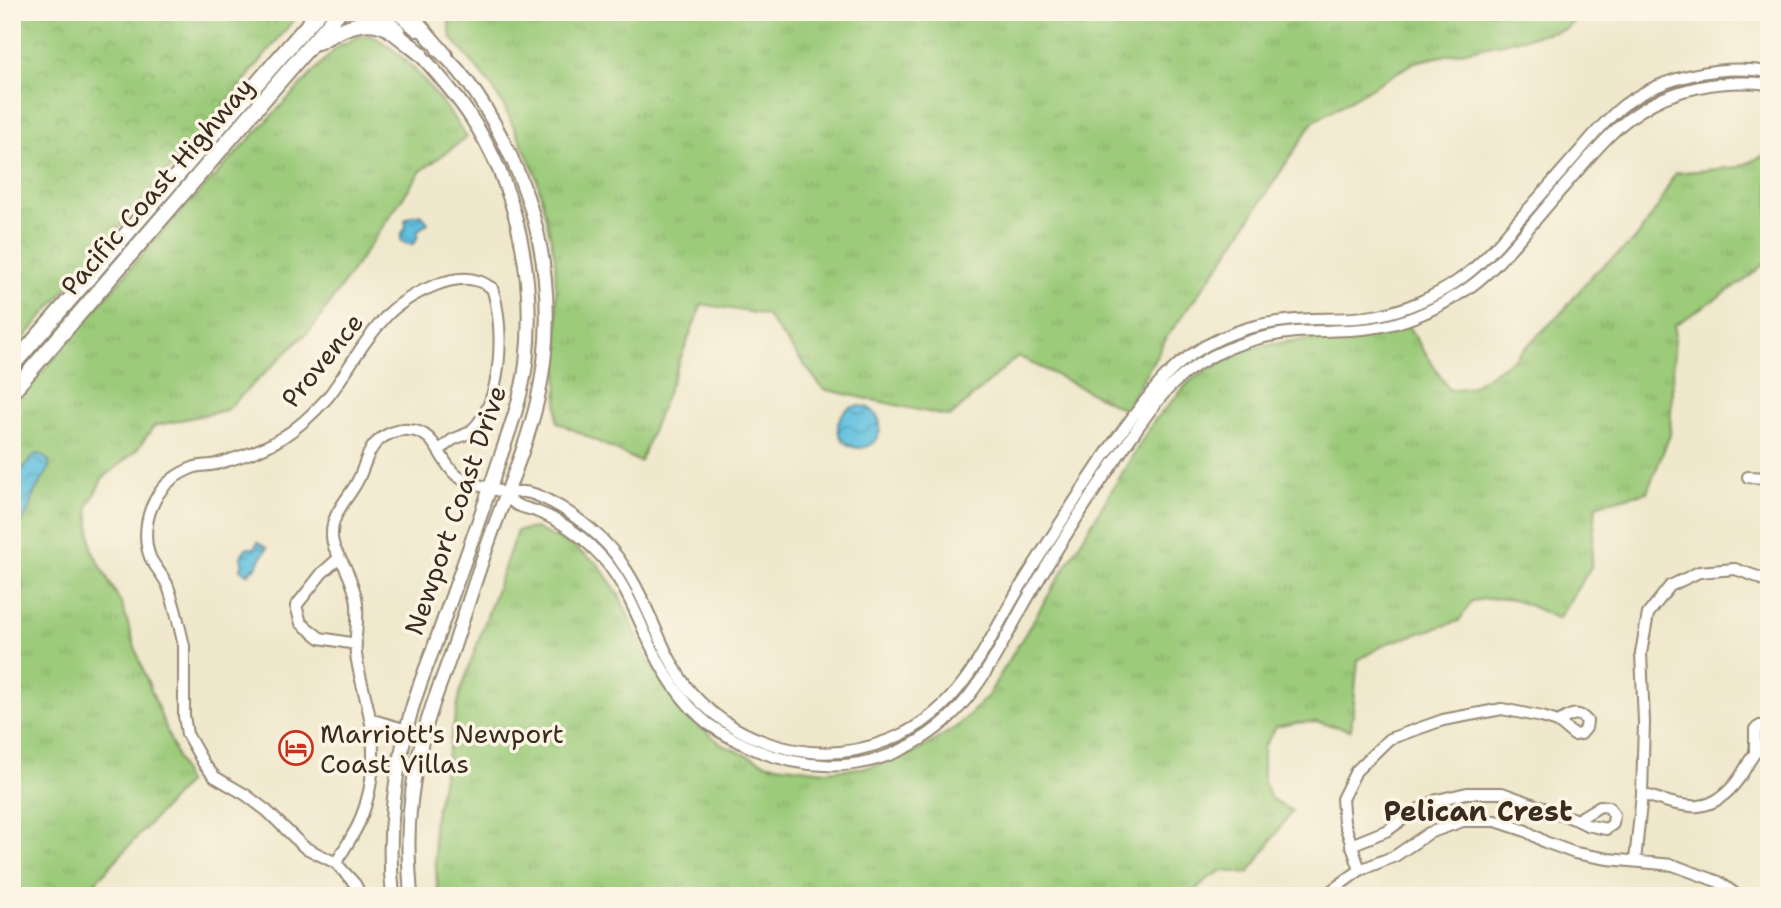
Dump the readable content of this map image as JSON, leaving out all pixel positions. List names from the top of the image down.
{
  "streets": {
    "highway": ["Pacific Coast Highway"],
    "main road": ["Newport Coast Drive"],
    "street": ["Provence"]
  },
  "districts": ["Pelican Crest"],
  "places": {
    "hotel": ["Marriott's Newport Coast Villas"]
  }
}
